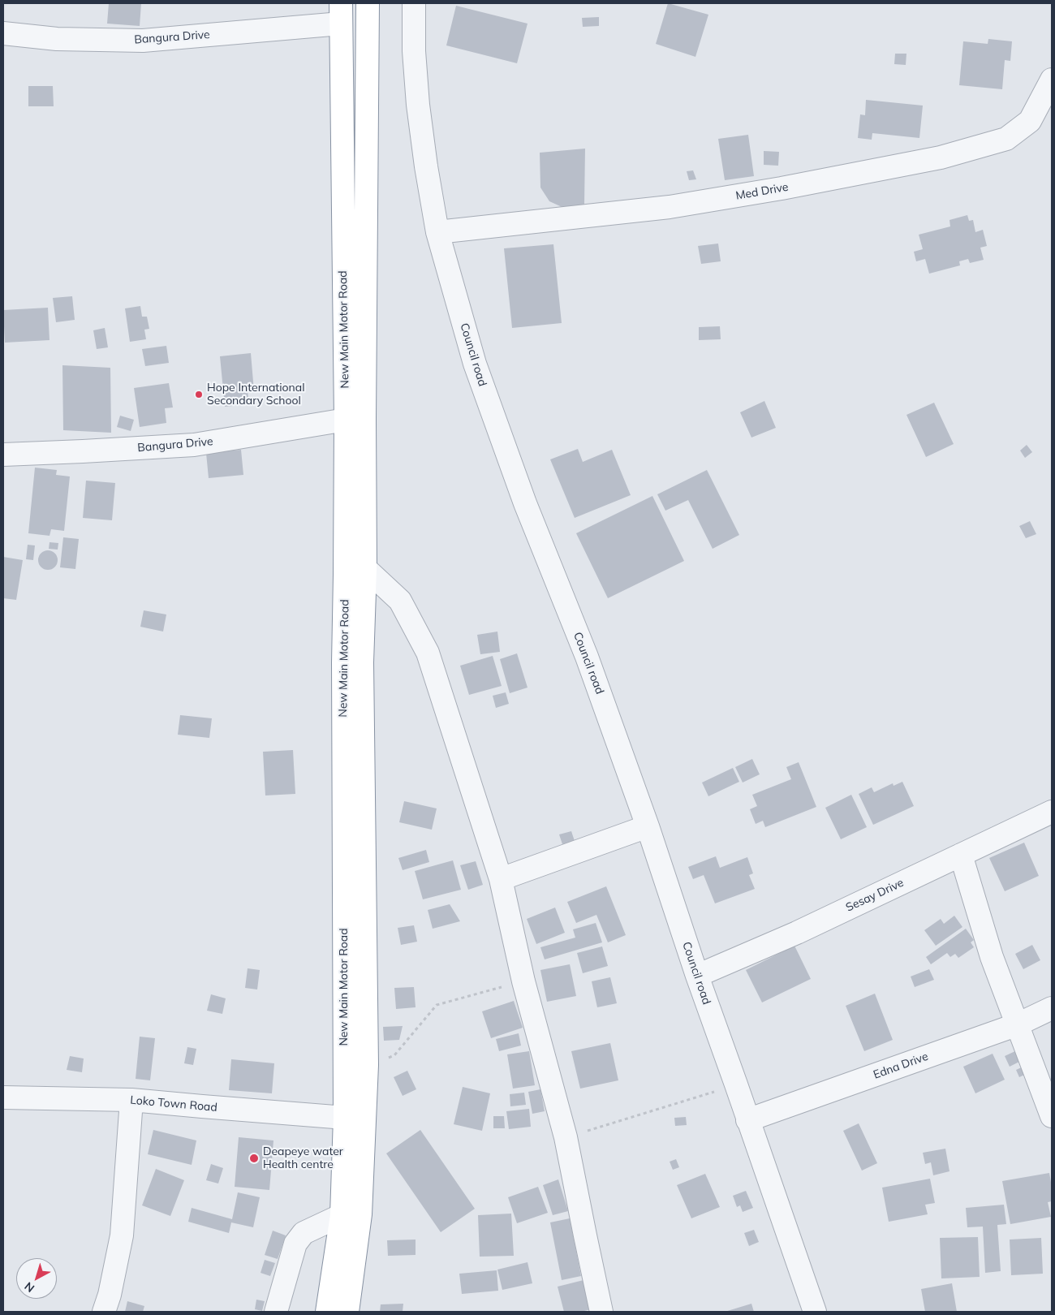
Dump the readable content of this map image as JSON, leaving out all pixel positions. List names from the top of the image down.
{
  "streets": {
    "highway": ["New Main Motor Road"],
    "street": [
      "Bangura Drive",
      "Med Drive",
      "Council road",
      "Sesay Drive",
      "Edna Drive",
      "Loko Town Road"
    ]
  },
  "crossings": [
    ["Bangura Drive", "New Main Motor Road"],
    ["Med Drive", "Council road"],
    ["New Main Motor Road", "Loko Town Road"],
    ["Council road", "Sesay Drive"],
    ["Council road", "Edna Drive"]
  ],
  "places": ["Hope International Secondary School", "Deapeye water Health centre"],
  "north": "bottom left"
}
